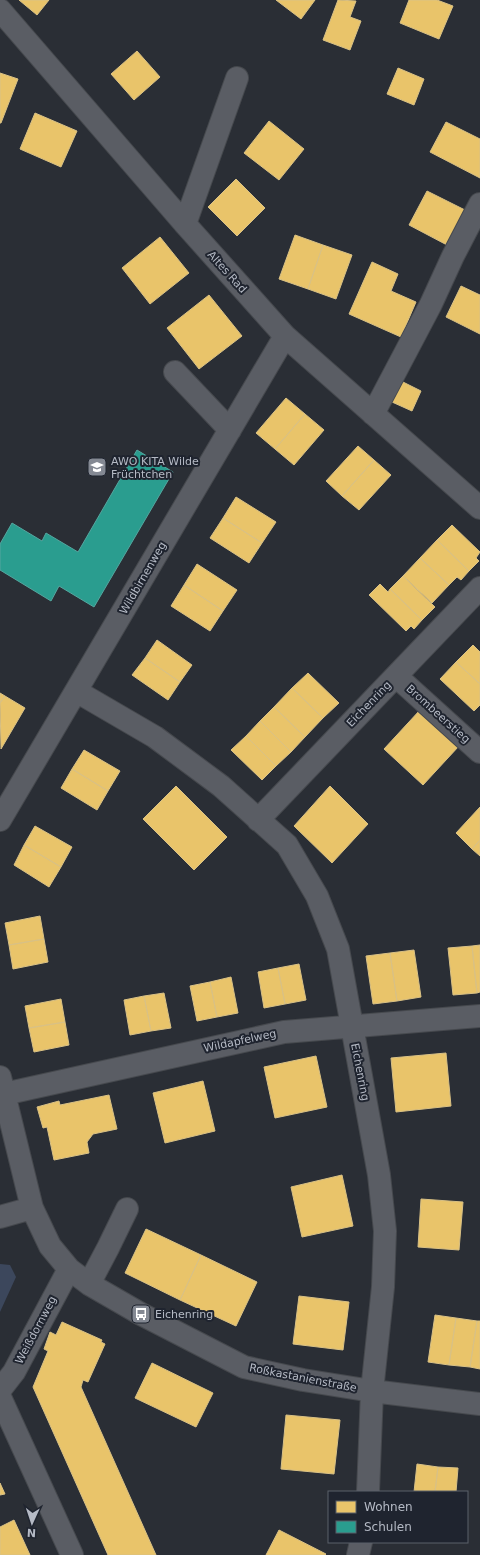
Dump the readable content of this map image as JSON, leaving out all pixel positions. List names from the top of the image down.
{
  "streets": {
    "street": [
      "Altes Rad",
      "Wildbirnenweg",
      "Eichenring",
      "Brombeerstieg",
      "Wildapfelweg",
      "Weißdornweg",
      "Roßkastanienstraße"
    ]
  },
  "crossings": [
    ["Altes Rad", "Wildbirnenweg"],
    ["Wildbirnenweg", "Eichenring"],
    ["Eichenring", "Brombeerstieg"],
    ["Eichenring", "Wildapfelweg"],
    ["Eichenring", "Roßkastanienstraße"],
    ["Wildapfelweg", "Roßkastanienstraße"],
    ["Weißdornweg", "Roßkastanienstraße"]
  ],
  "places": {
    "school or university": ["AWO KITA Wilde Früchtchen"],
    "bus stop": ["Eichenring"]
  },
  "legend": ["Wohnen", "Schulen"],
  "north": "bottom"
}
